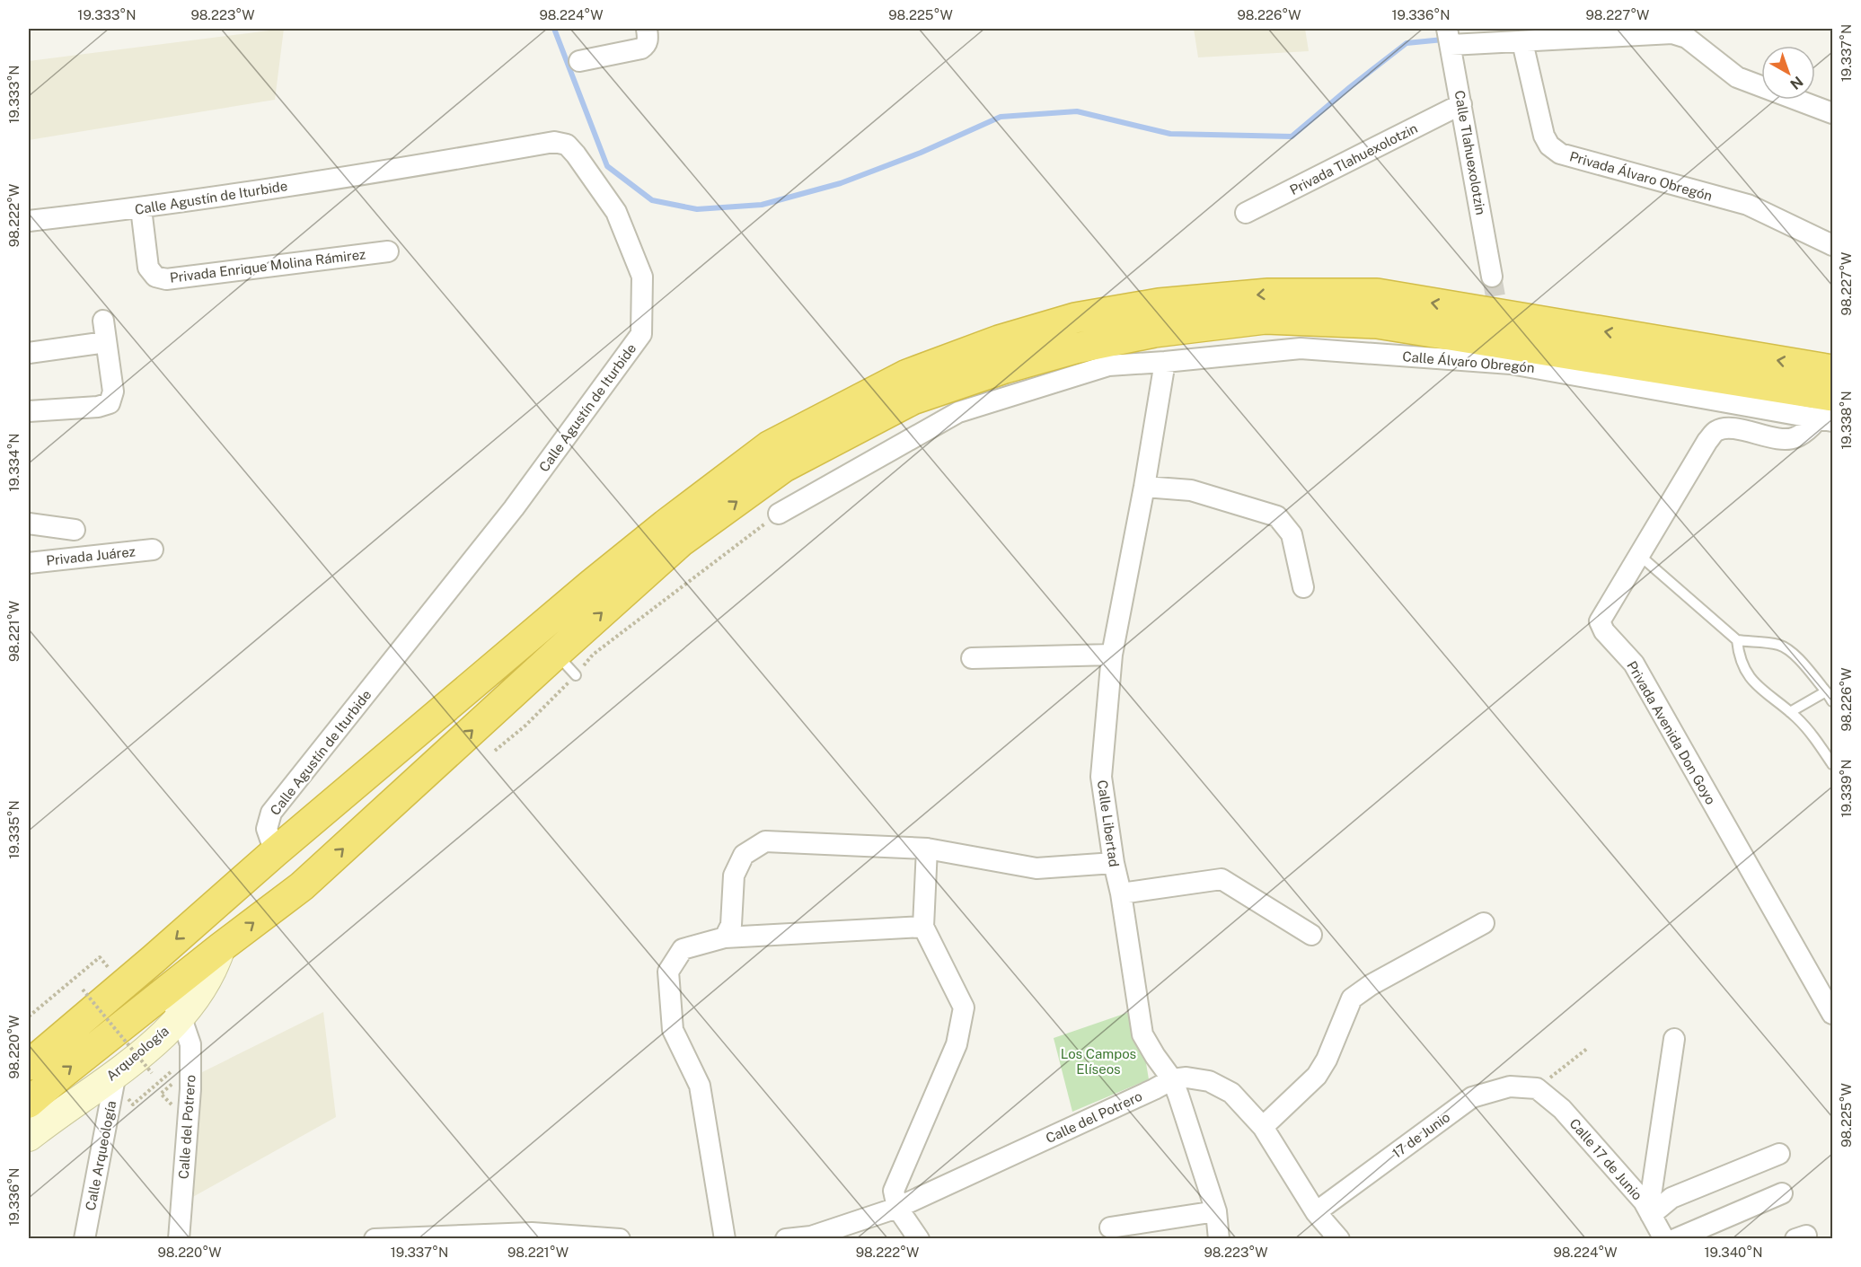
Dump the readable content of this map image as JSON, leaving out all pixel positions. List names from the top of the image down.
{
  "streets": {
    "main road": ["Arqueología"],
    "street": [
      "Calle Tlahuexolotzin",
      "Privada Tlahuexolotzin",
      "Privada Álvaro Obregón",
      "Calle Agustín de Iturbide",
      "Privada Enrique Molina Rámirez",
      "Calle Álvaro Obregón",
      "Privada Juárez",
      "Privada Avenida Don Goyo",
      "Calle Libertad",
      "Calle del Potrero",
      "17 de Junio",
      "Calle Arqueología",
      "Calle 17 de Junio"
    ]
  },
  "crossings": [
    ["Calle Tlahuexolotzin", "Privada Tlahuexolotzin"],
    ["Calle Agustín de Iturbide", "Privada Enrique Molina Rámirez"],
    ["Calle Álvaro Obregón", "Privada Avenida Don Goyo"],
    ["Calle Álvaro Obregón", "Calle Libertad"],
    ["Calle Libertad", "Calle del Potrero"],
    ["Arqueología", "Calle del Potrero"],
    ["Arqueología", "Calle Arqueología"],
    ["Calle del Potrero", "17 de Junio"],
    ["17 de Junio", "Calle 17 de Junio"]
  ],
  "parks": ["Los Campos Elíseos"],
  "north": "bottom right",
  "coordinates": [
    "19.333°N",
    "98.223°W",
    "98.224°W",
    "98.225°W",
    "98.226°W",
    "19.336°N",
    "98.227°W",
    "19.337°N",
    "98.222°W",
    "19.338°N",
    "19.334°N",
    "98.221°W",
    "19.339°N",
    "19.335°N",
    "98.220°W",
    "19.340°N"
  ]
}
